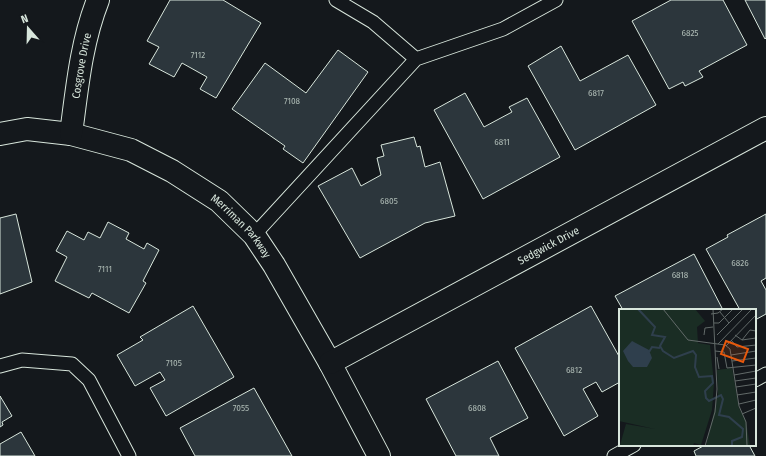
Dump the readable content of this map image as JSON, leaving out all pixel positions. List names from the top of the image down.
{
  "streets": {
    "street": ["Cosgrove Drive", "Merriman Parkway", "Sedgwick Drive"]
  },
  "crossings": [
    ["Cosgrove Drive", "Merriman Parkway"],
    ["Merriman Parkway", "Sedgwick Drive"]
  ],
  "house_numbers": [
    "6825",
    "7112",
    "6817",
    "7108",
    "6811",
    "6805",
    "6826",
    "7111",
    "6818",
    "7105",
    "6812",
    "7055",
    "6808"
  ],
  "north": "top"
}
